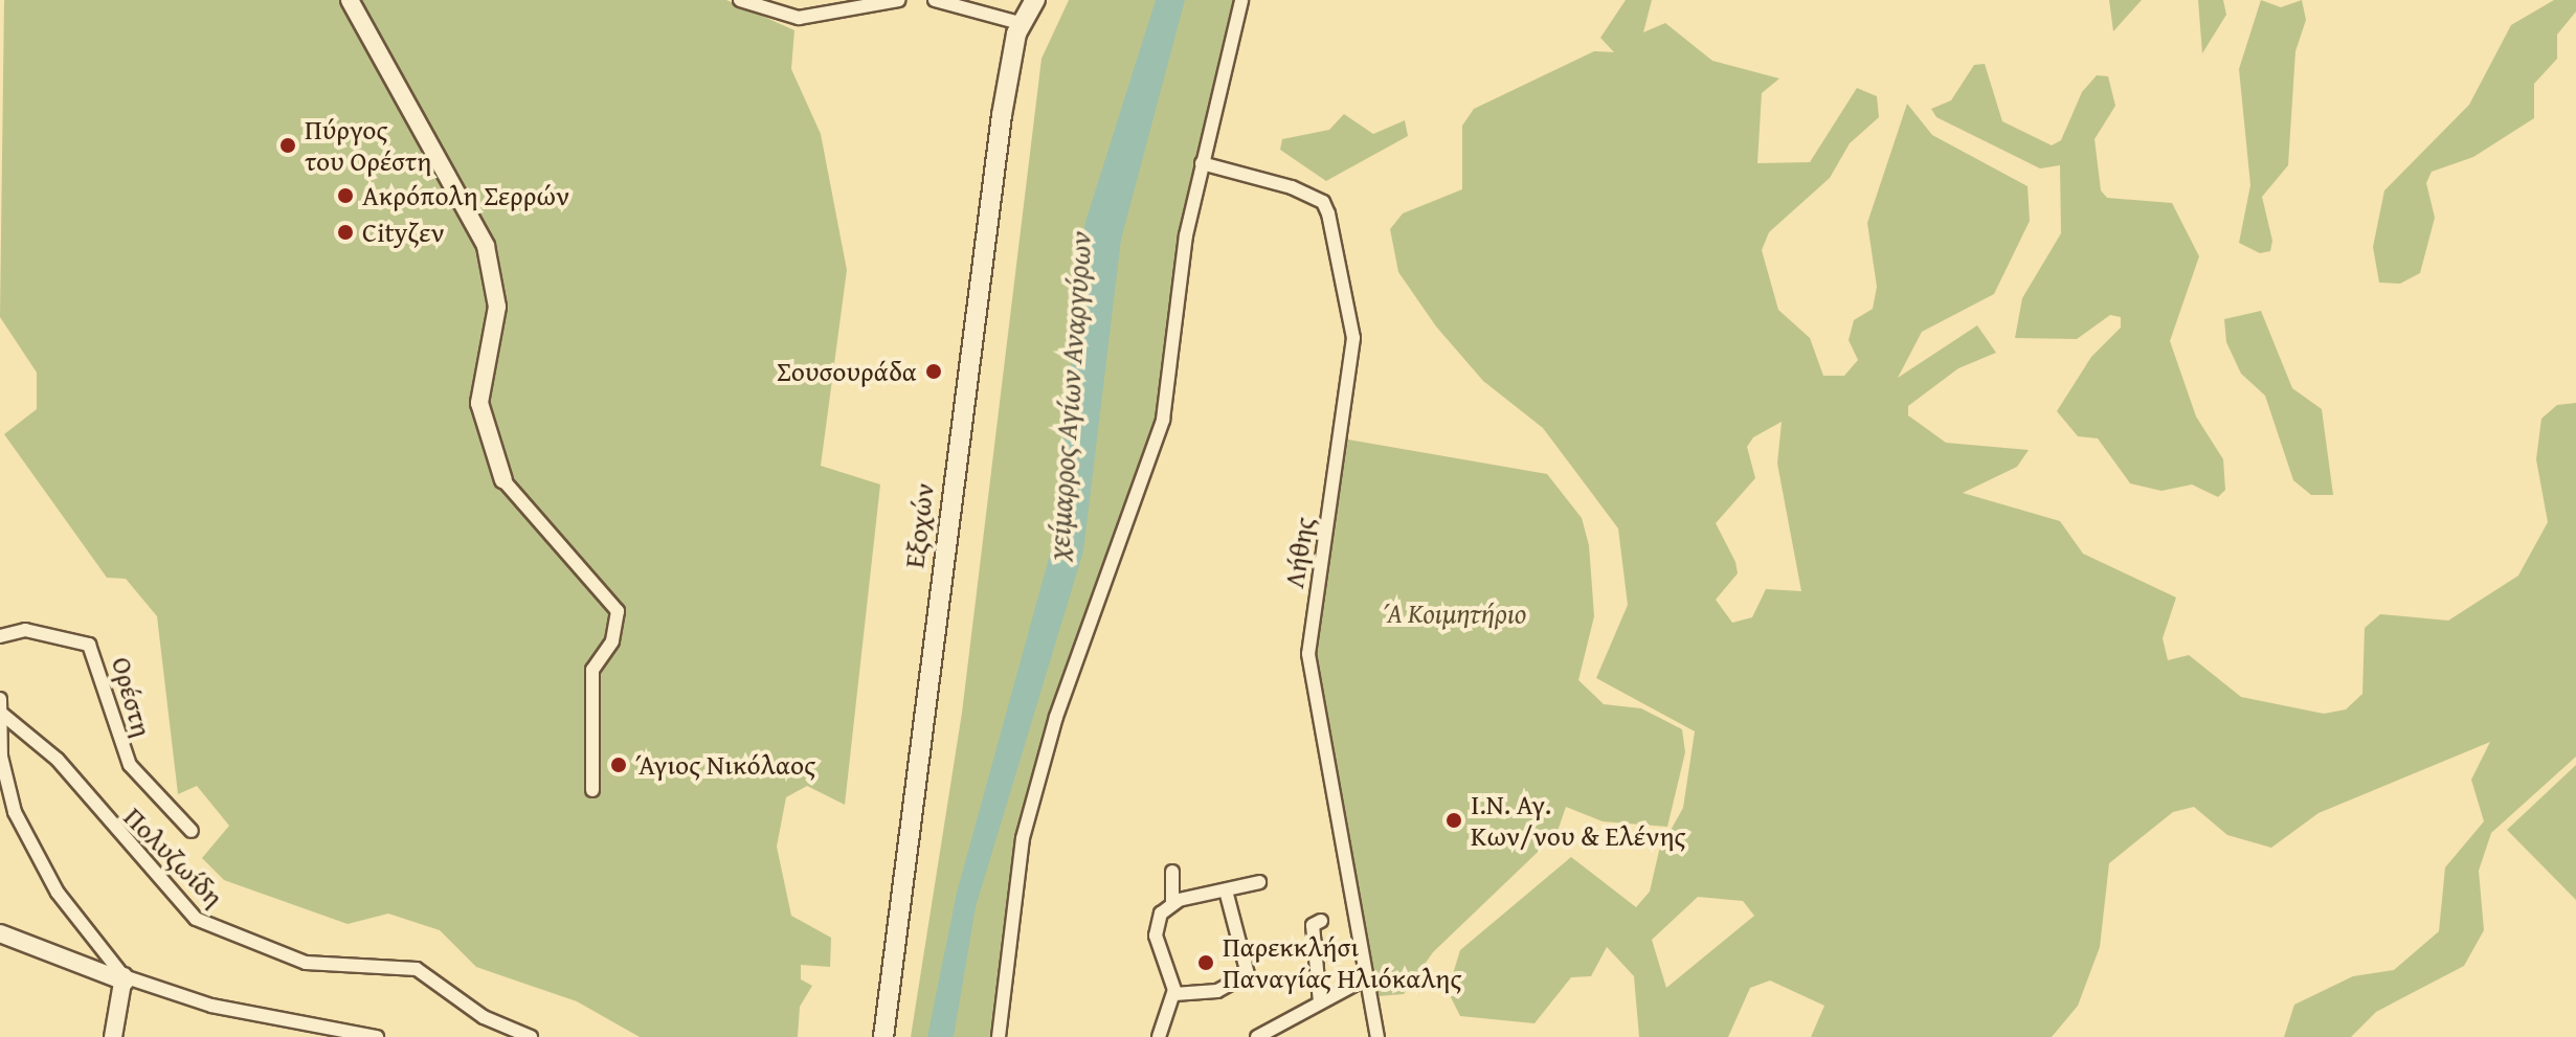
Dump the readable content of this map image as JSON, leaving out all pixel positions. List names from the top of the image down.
{
  "streets": {
    "main road": ["Εξοχών"],
    "street": ["Λήθης", "Ορέστη", "Πολυζωίδη"]
  },
  "water": ["χείμαρρος Αγίων Αναργύρων"],
  "parks": ["Ά Κοιμητήριο"],
  "places": [
    "Πύργος του Ορέστη",
    "Ακρόπολη Σερρών",
    "Cityζεν",
    "Σουσουράδα",
    "Άγιος Νικόλαος",
    "Ι.Ν. Αγ. Κων/νου & Ελένης",
    "Παρεκκλήσι Παναγίας Ηλιόκαλης"
  ]
}
